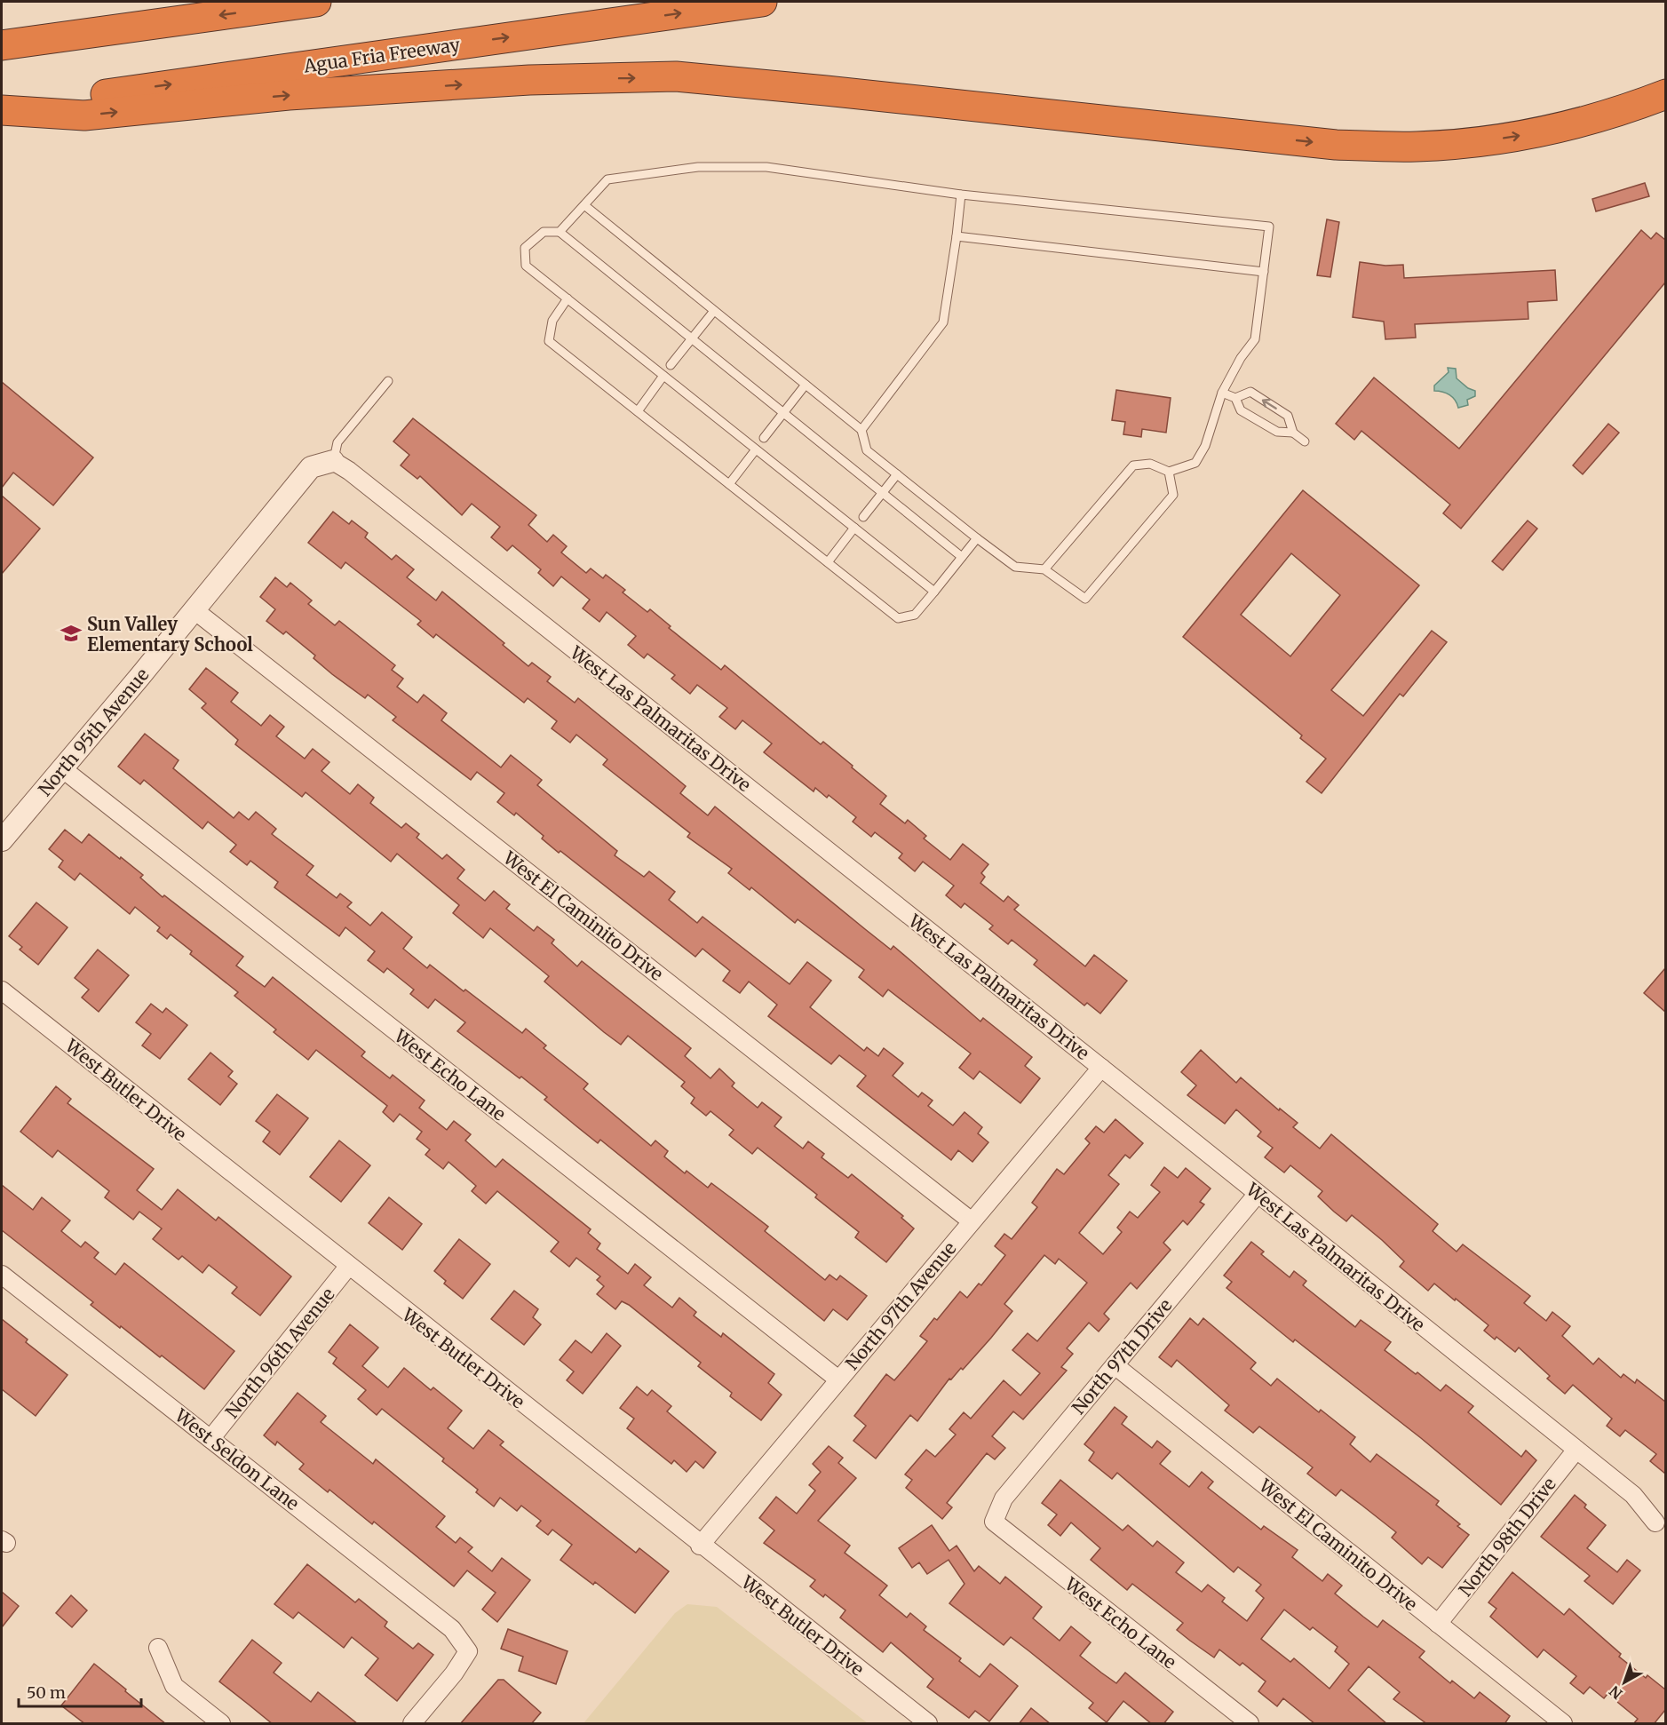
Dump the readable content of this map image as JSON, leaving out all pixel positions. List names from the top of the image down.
{
  "streets": {
    "highway": ["Agua Fria Freeway"],
    "street": [
      "West Las Palmaritas Drive",
      "North 95th Avenue",
      "West El Caminito Drive",
      "West Echo Lane",
      "West Butler Drive",
      "North 97th Avenue",
      "North 96th Avenue",
      "North 97th Drive",
      "West Seldon Lane",
      "North 98th Drive"
    ]
  },
  "crossings": [
    ["West Las Palmaritas Drive", "North 95th Avenue"],
    ["West Las Palmaritas Drive", "North 97th Avenue"],
    ["West Las Palmaritas Drive", "North 97th Drive"],
    ["West Las Palmaritas Drive", "North 98th Drive"],
    ["North 95th Avenue", "West El Caminito Drive"],
    ["North 95th Avenue", "West Echo Lane"],
    ["West El Caminito Drive", "North 97th Avenue"],
    ["West El Caminito Drive", "North 97th Drive"],
    ["West El Caminito Drive", "North 98th Drive"],
    ["West Echo Lane", "North 97th Avenue"],
    ["West Echo Lane", "North 97th Drive"],
    ["West Butler Drive", "North 97th Avenue"],
    ["West Butler Drive", "North 96th Avenue"],
    ["North 96th Avenue", "West Seldon Lane"]
  ],
  "places": {
    "school or university": ["Sun Valley Elementary School"]
  },
  "scale_bar": "50 m",
  "north": "bottom left"
}
